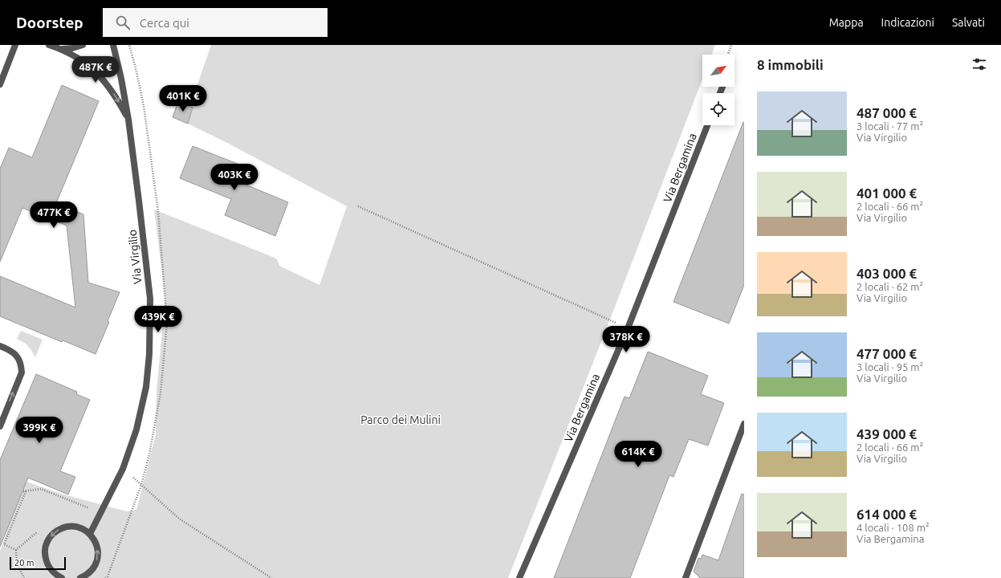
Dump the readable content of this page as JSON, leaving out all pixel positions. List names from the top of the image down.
{
  "streets": {
    "street": ["Via Bergamina", "Via Virgilio"]
  },
  "parks": ["Parco dei Mulini"],
  "scale_bar": "20 m",
  "north": "top right",
  "page": {
    "header": "Doorstep",
    "search": "Cerca qui",
    "nav": ["Mappa", "Indicazioni", "Salvati"],
    "heading": "8 immobili",
    "price": [
      "487K €",
      "401K €",
      "403K €",
      "477K €",
      "439K €",
      "378K €",
      "399K €",
      "614K €"
    ],
    "list": [
      {
        "name": "487 000 €",
        "note": "3 locali · 77 m² · Via Virgilio"
      },
      {
        "name": "401 000 €",
        "note": "2 locali · 66 m² · Via Virgilio"
      },
      {
        "name": "403 000 €",
        "note": "2 locali · 62 m² · Via Virgilio"
      },
      {
        "name": "477 000 €",
        "note": "3 locali · 95 m² · Via Virgilio"
      },
      {
        "name": "439 000 €",
        "note": "2 locali · 66 m² · Via Virgilio"
      },
      {
        "name": "614 000 €",
        "note": "4 locali · 108 m² · Via Bergamina"
      }
    ],
    "scale": "20 m"
  }
}
